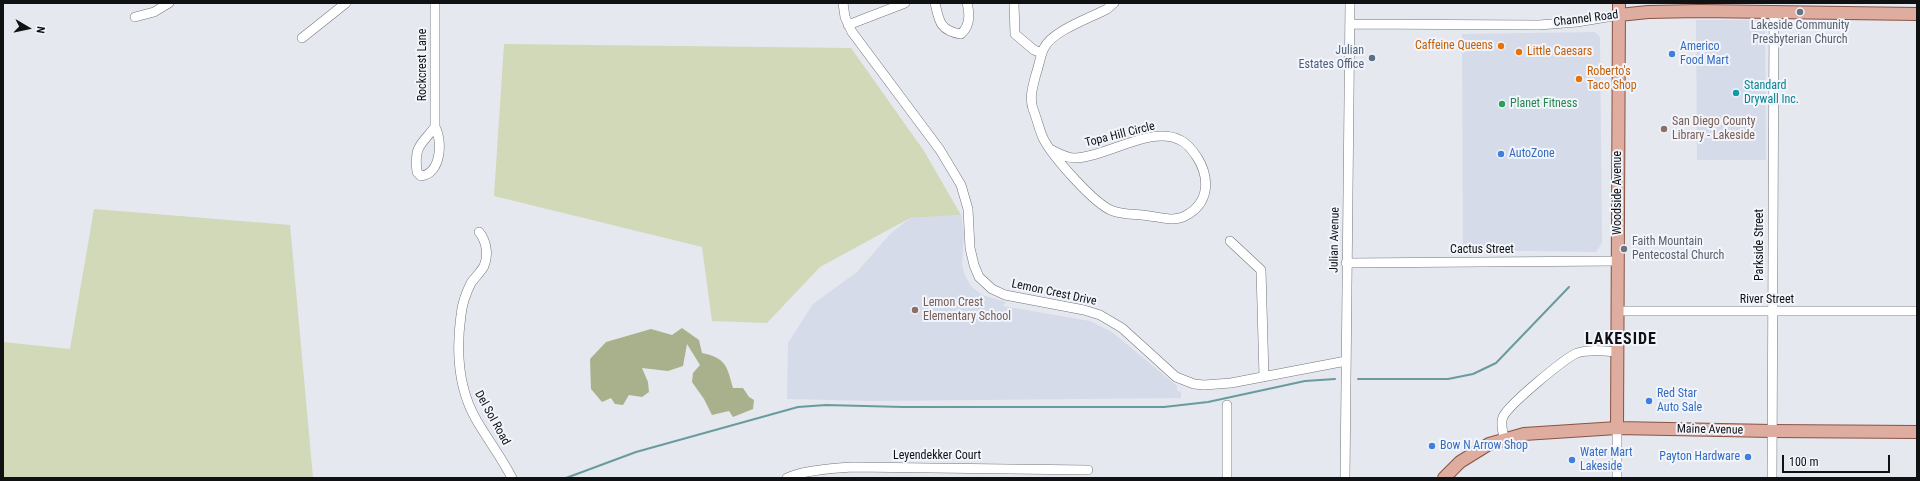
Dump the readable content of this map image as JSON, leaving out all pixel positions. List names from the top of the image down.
{
  "streets": {
    "main road": ["Channel Road", "Woodside Avenue", "Maine Avenue"],
    "street": [
      "Rockcrest Lane",
      "Topa Hill Circle",
      "Julian Avenue",
      "Parkside Street",
      "Cactus Street",
      "Lemon Crest Drive",
      "River Street",
      "Del Sol Road",
      "Leyendekker Court"
    ]
  },
  "crossings": [
    ["Channel Road", "Woodside Avenue"],
    ["Channel Road", "Julian Avenue"],
    ["Channel Road", "Parkside Street"],
    ["Woodside Avenue", "Cactus Street"],
    ["Woodside Avenue", "River Street"],
    ["Woodside Avenue", "Maine Avenue"],
    ["Julian Avenue", "Cactus Street"],
    ["Julian Avenue", "Lemon Crest Drive"],
    ["Parkside Street", "River Street"],
    ["Parkside Street", "Maine Avenue"]
  ],
  "districts": ["LAKESIDE"],
  "places": [
    "Lakeside Community Presbyterian Church",
    "Caffeine Queens",
    "Little Caesars",
    "Americo Food Mart",
    "Julian Estates Office",
    "Roberto's Taco Shop",
    "Standard Drywall Inc.",
    "Planet Fitness",
    "San Diego County Library - Lakeside",
    "AutoZone",
    "Faith Mountain Pentecostal Church",
    "Lemon Crest Elementary School",
    "Red Star Auto Sale",
    "Bow N Arrow Shop",
    "Payton Hardware",
    "Water Mart Lakeside"
  ],
  "scale_bar": "100 m",
  "north": "right"
}
